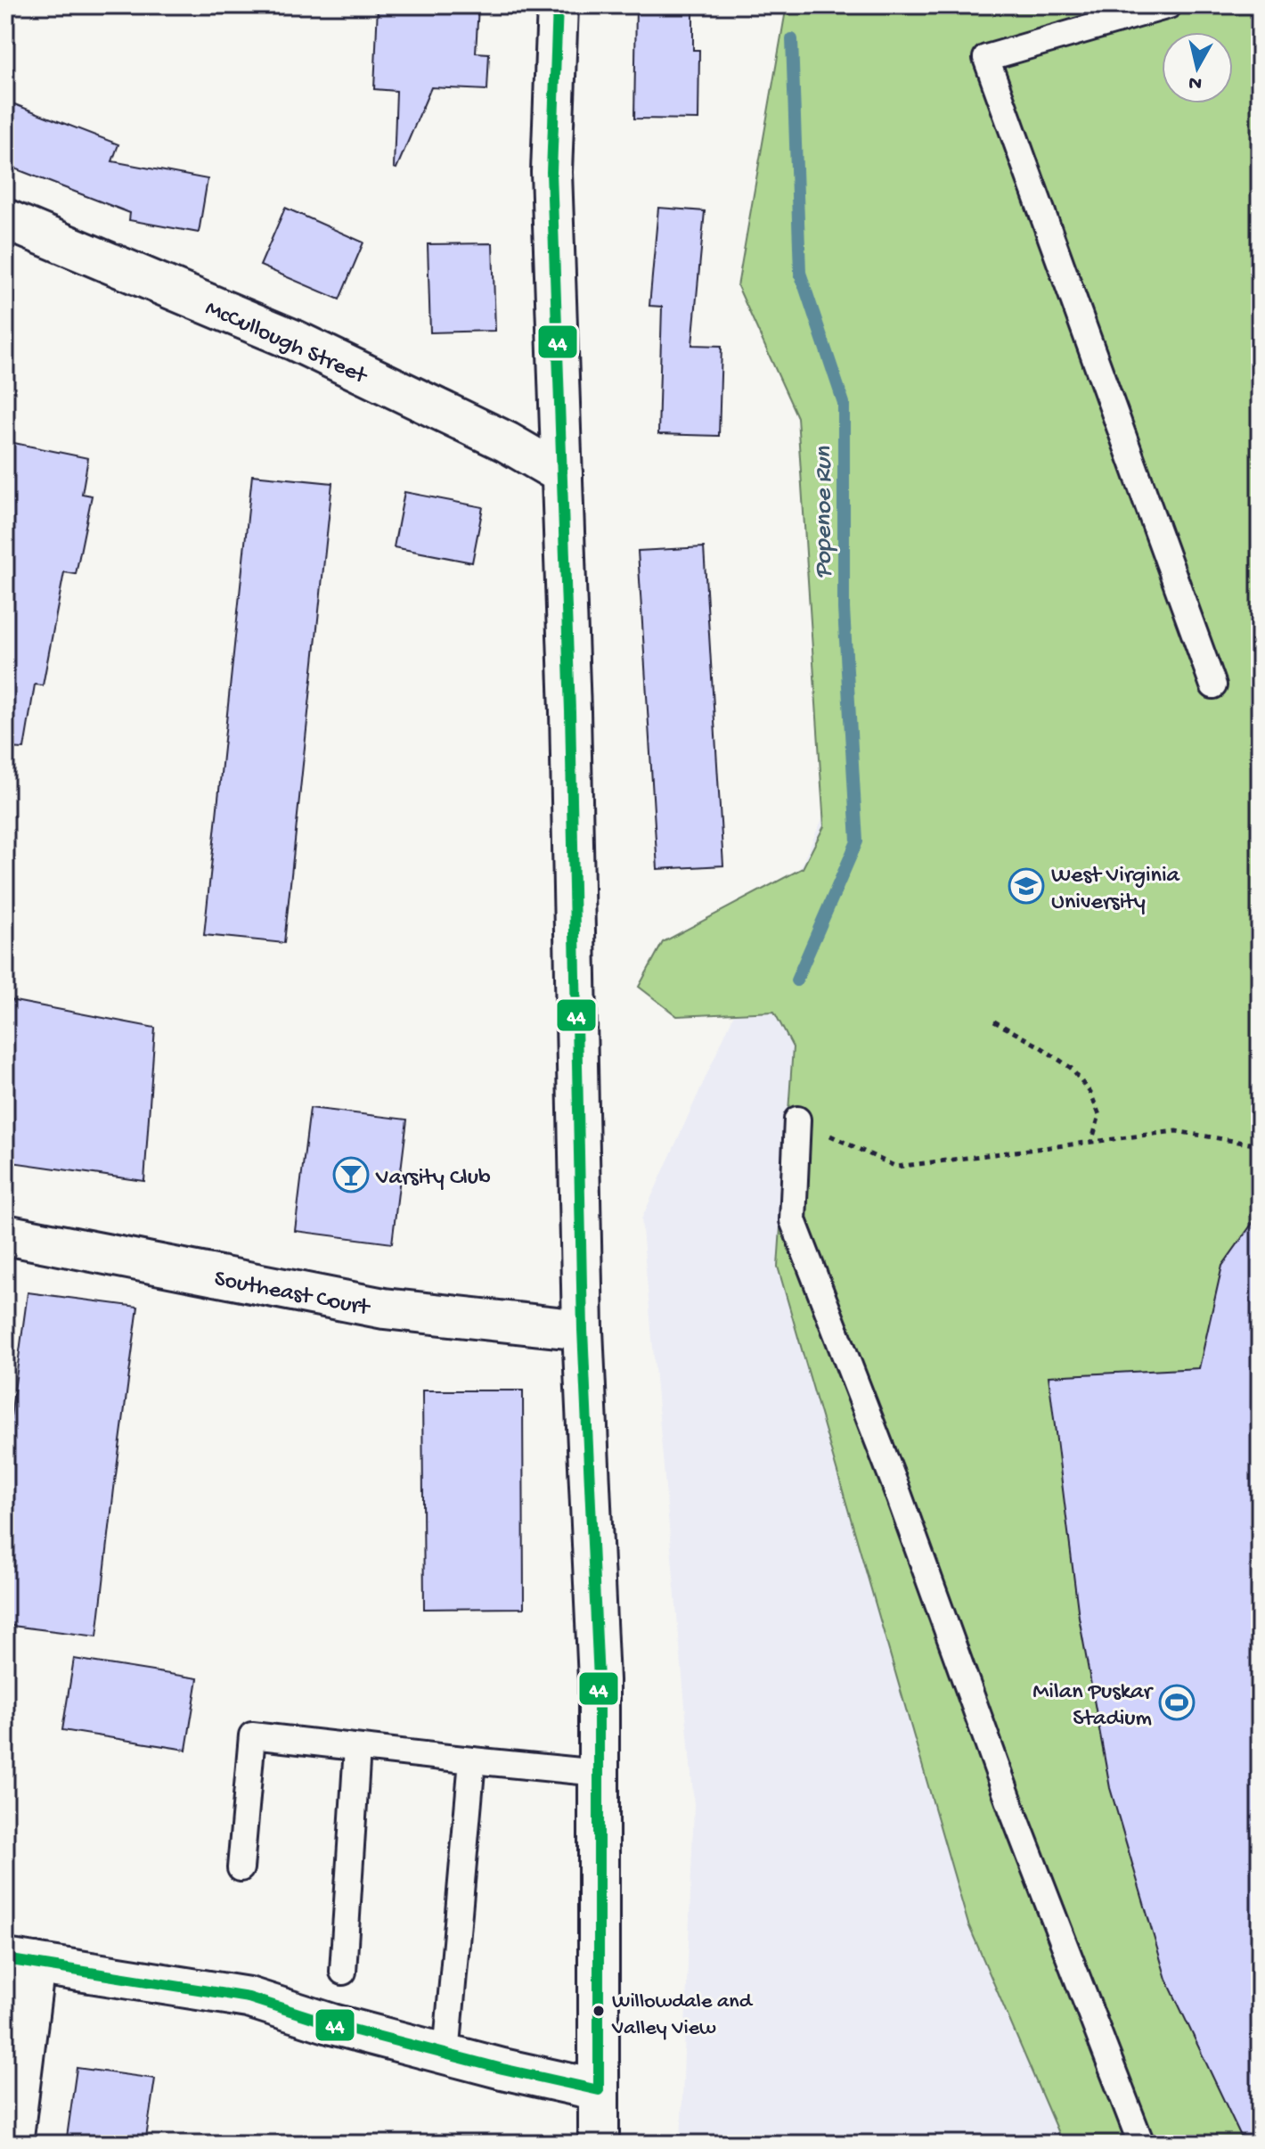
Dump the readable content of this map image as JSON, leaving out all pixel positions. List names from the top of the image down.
{
  "streets": {
    "street": ["McCullough Street", "Southeast Court"]
  },
  "water": ["Popenoe Run"],
  "places": {
    "school or university": ["West Virginia University"],
    "bar": ["Varsity Club"],
    "sports": ["Milan Puskar Stadium"],
    "other": ["Willowdale and Valley View"]
  },
  "lines": ["transit line 44"],
  "north": "bottom"
}
